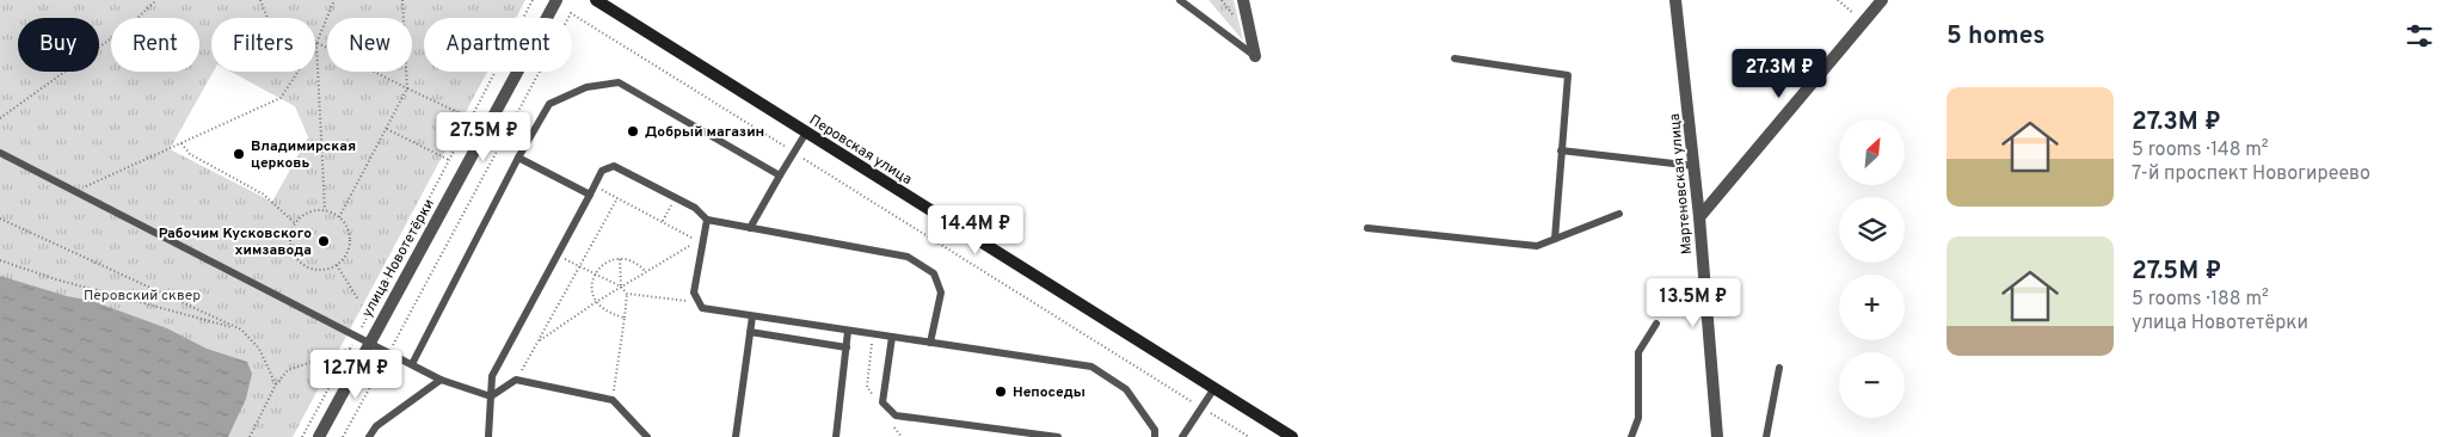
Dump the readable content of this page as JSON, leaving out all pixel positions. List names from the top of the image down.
{
  "streets": {
    "main road": ["Перовская улица"],
    "street": ["Мартеновская улица", "улица Новотетёрки"]
  },
  "parks": ["Перовский сквер"],
  "places": [
    "Добрый магазин",
    "Владимирская церковь",
    "Рабочим Кусковского химзавода",
    "Непоседы"
  ],
  "north": "top right",
  "page": {
    "heading": "5 homes",
    "chip": [
      "Buy",
      "Rent",
      "Filters",
      "New",
      "Apartment"
    ],
    "price": [
      "27.3M ₽",
      "27.5M ₽",
      "14.4M ₽",
      "13.5M ₽",
      "12.7M ₽"
    ],
    "list": [
      {
        "name": "27.3M ₽",
        "note": "5 rooms · 148 m² · 7-й проспект Новогиреево"
      },
      {
        "name": "27.5M ₽",
        "note": "5 rooms · 188 m² · улица Новотетёрки"
      }
    ],
    "map_buttons": ["+", "−"]
  }
}
